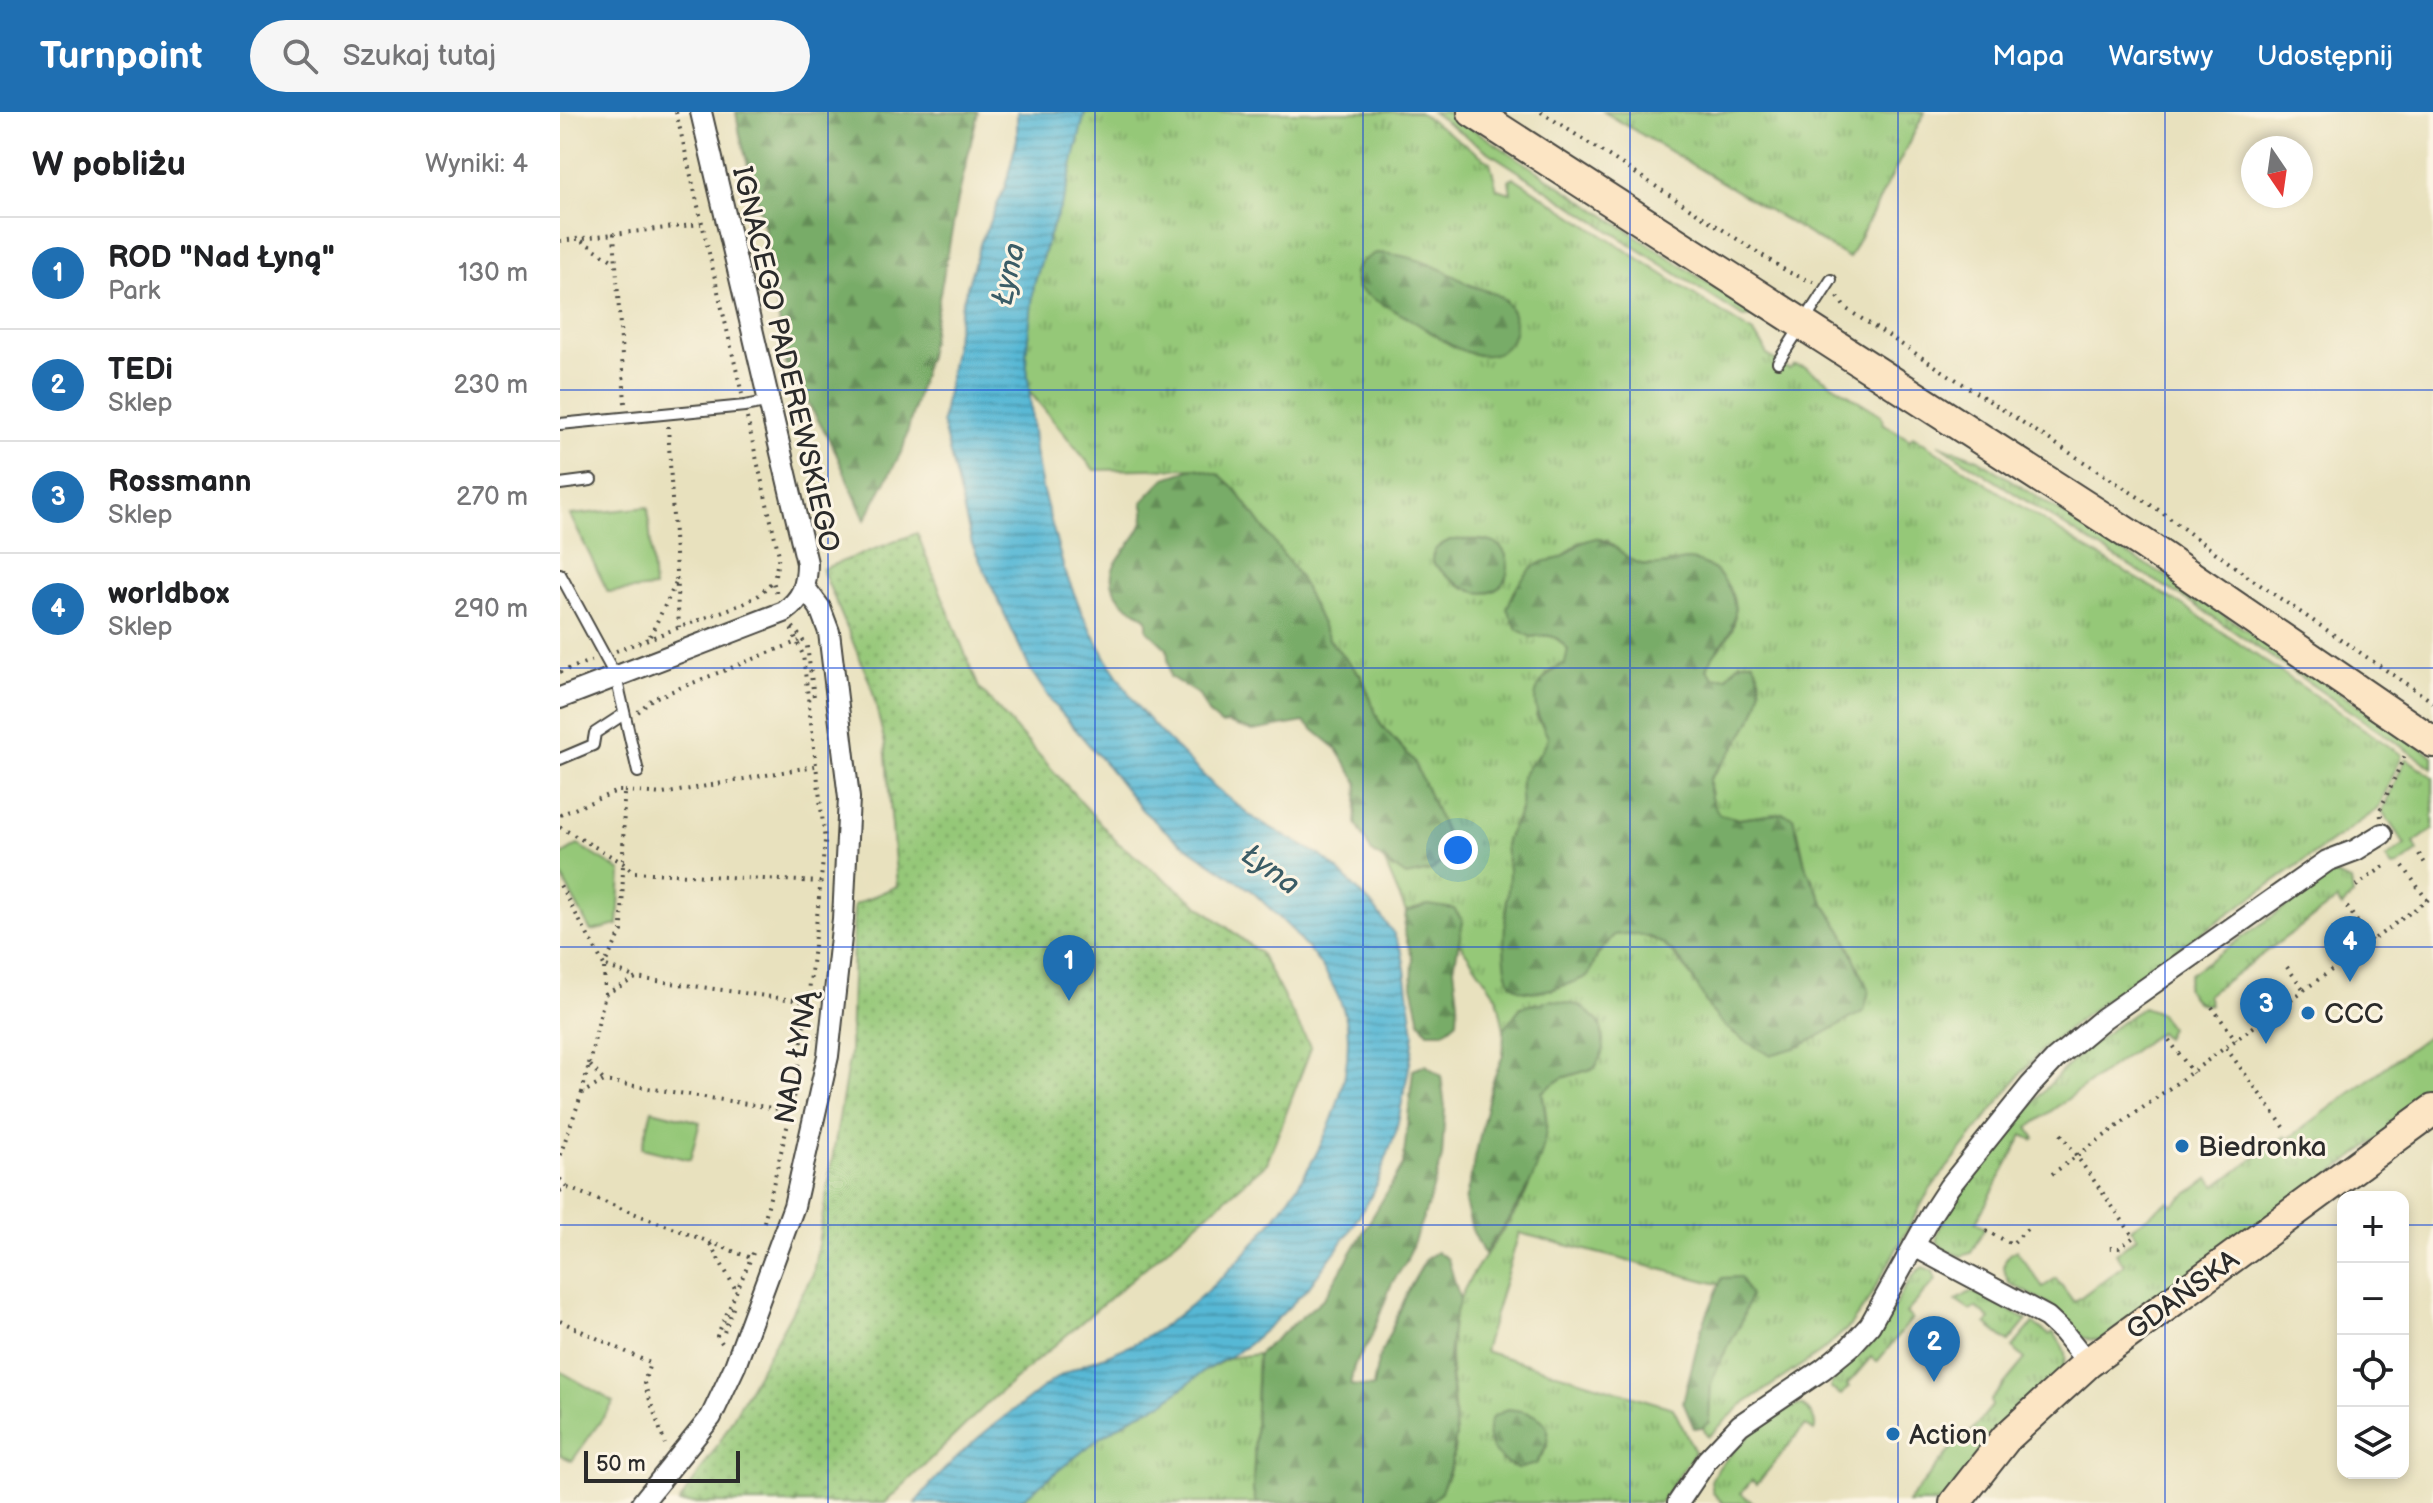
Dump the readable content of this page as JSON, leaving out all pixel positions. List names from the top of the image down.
{
  "streets": {
    "main road": ["GDAŃSKA"],
    "street": ["IGNACEGO PADEREWSKIEGO", "NAD ŁYNĄ"]
  },
  "crossings": [
    ["IGNACEGO PADEREWSKIEGO", "NAD ŁYNĄ"]
  ],
  "water": ["Łyna"],
  "places": ["CCC", "Biedronka", "Action"],
  "scale_bar": "50 m",
  "north": "bottom",
  "page": {
    "header": "Turnpoint",
    "search": "Szukaj tutaj",
    "nav": ["Mapa", "Warstwy", "Udostępnij"],
    "heading": ["W pobliżu", "Wyniki: 4"],
    "list": [
      {
        "mark": "1",
        "name": "ROD \"Nad Łyną\"",
        "note": "Park",
        "value": "130 m"
      },
      {
        "mark": "2",
        "name": "TEDi",
        "note": "Sklep",
        "value": "230 m"
      },
      {
        "mark": "3",
        "name": "Rossmann",
        "note": "Sklep",
        "value": "270 m"
      },
      {
        "mark": "4",
        "name": "worldbox",
        "note": "Sklep",
        "value": "290 m"
      }
    ],
    "pins": [
      "4",
      "1",
      "3",
      "2"
    ],
    "map_buttons": ["+", "−"],
    "scale": "50 m"
  }
}
